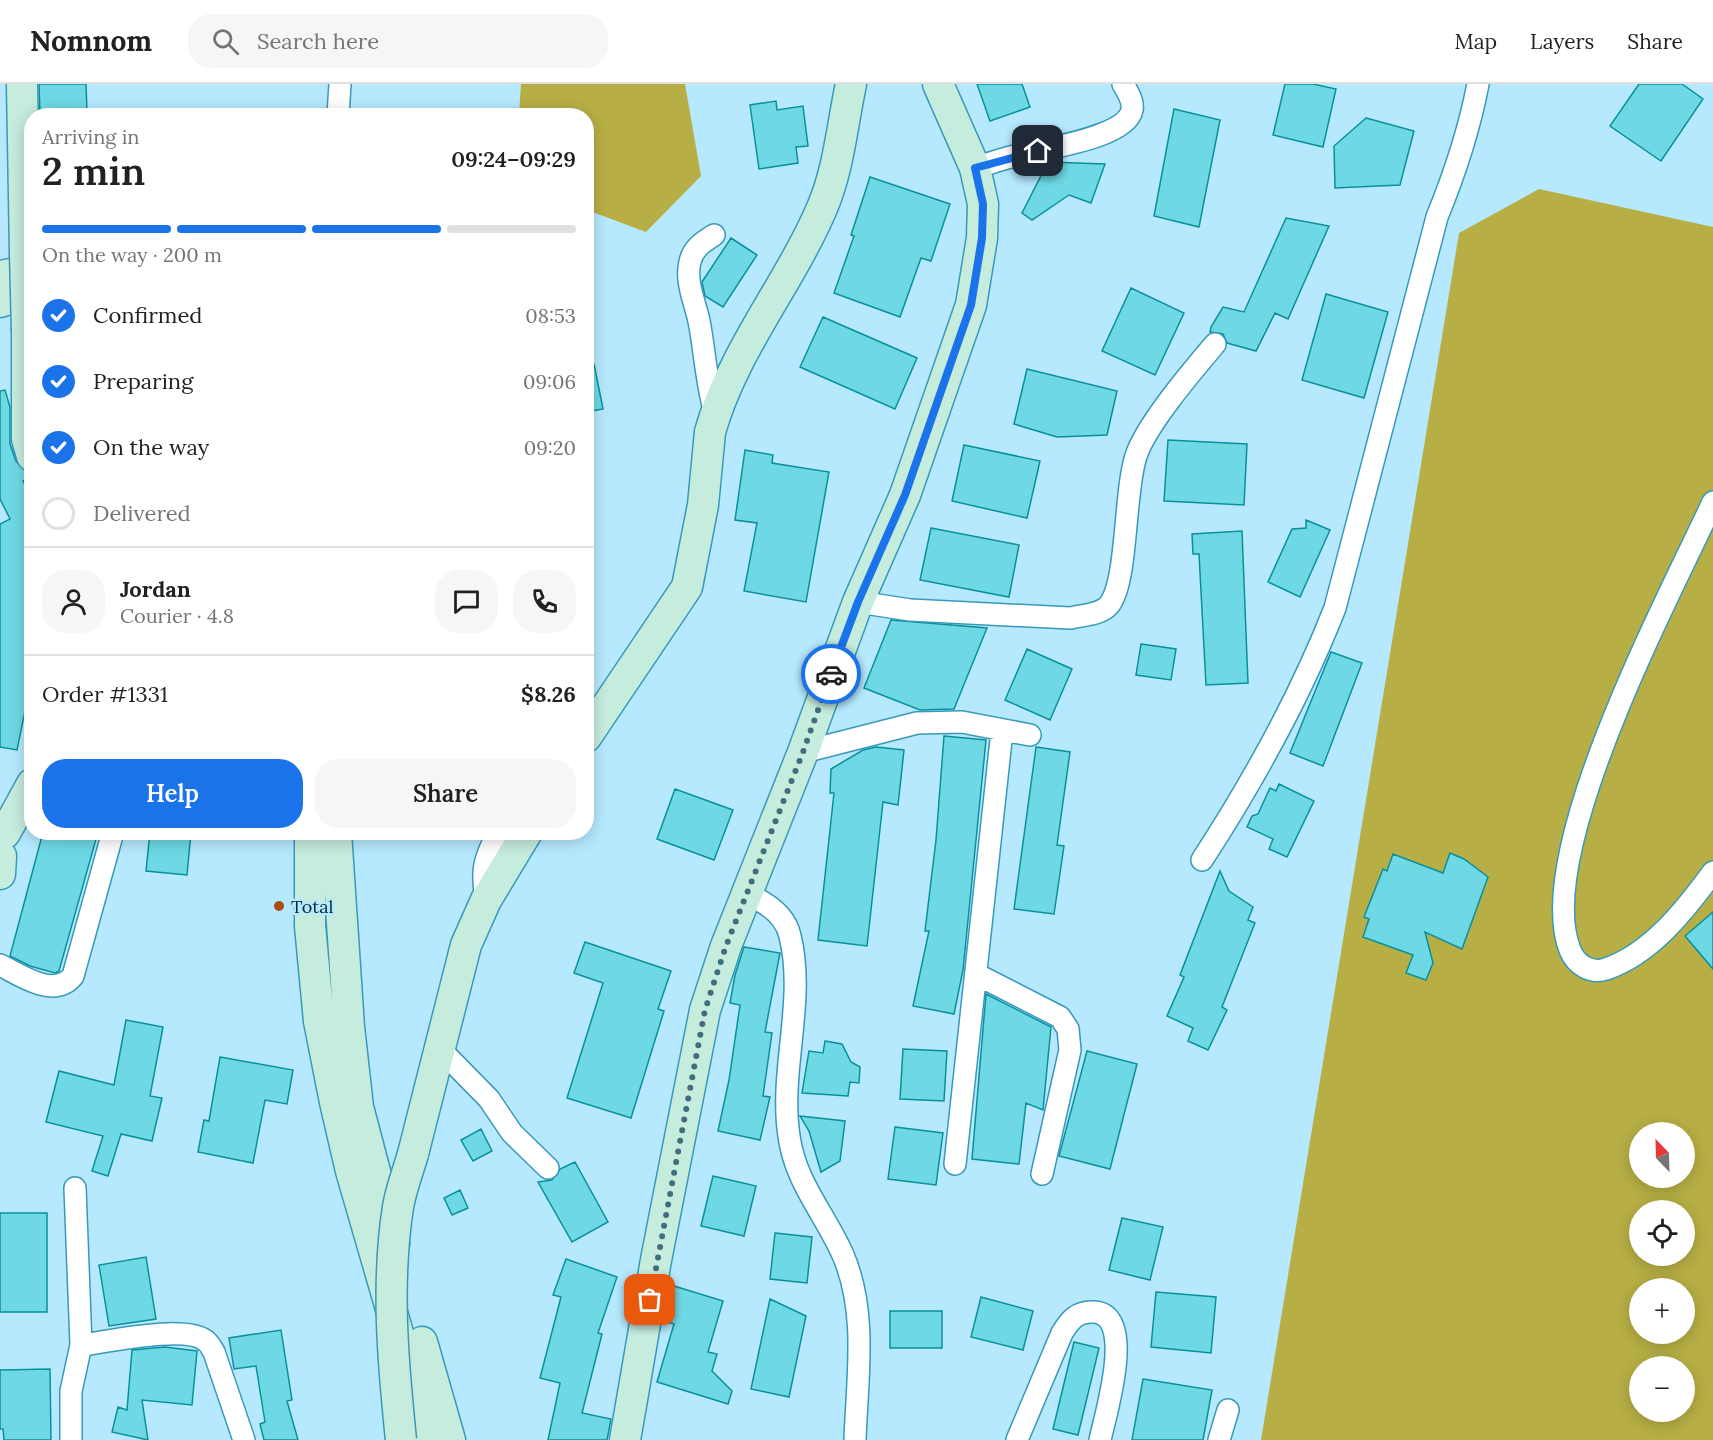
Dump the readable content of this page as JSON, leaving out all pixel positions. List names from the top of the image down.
{
  "places": ["Total"],
  "north": "top left",
  "page": {
    "header": "Nomnom",
    "search": "Search here",
    "nav": ["Map", "Layers", "Share"],
    "heading": ["2 min", "Arriving in", "09:24–09:29"],
    "panel": [
      "Jordan",
      "Courier · 4.8",
      "Order #1331",
      "$8.26"
    ],
    "bar": "On the way · 200 m",
    "list": [
      ["Confirmed", "08:53"],
      ["Preparing", "09:06"],
      ["On the way", "09:20"],
      "Delivered"
    ],
    "buttons": ["Help", "Share"],
    "map_buttons": ["+", "−"]
  }
}
